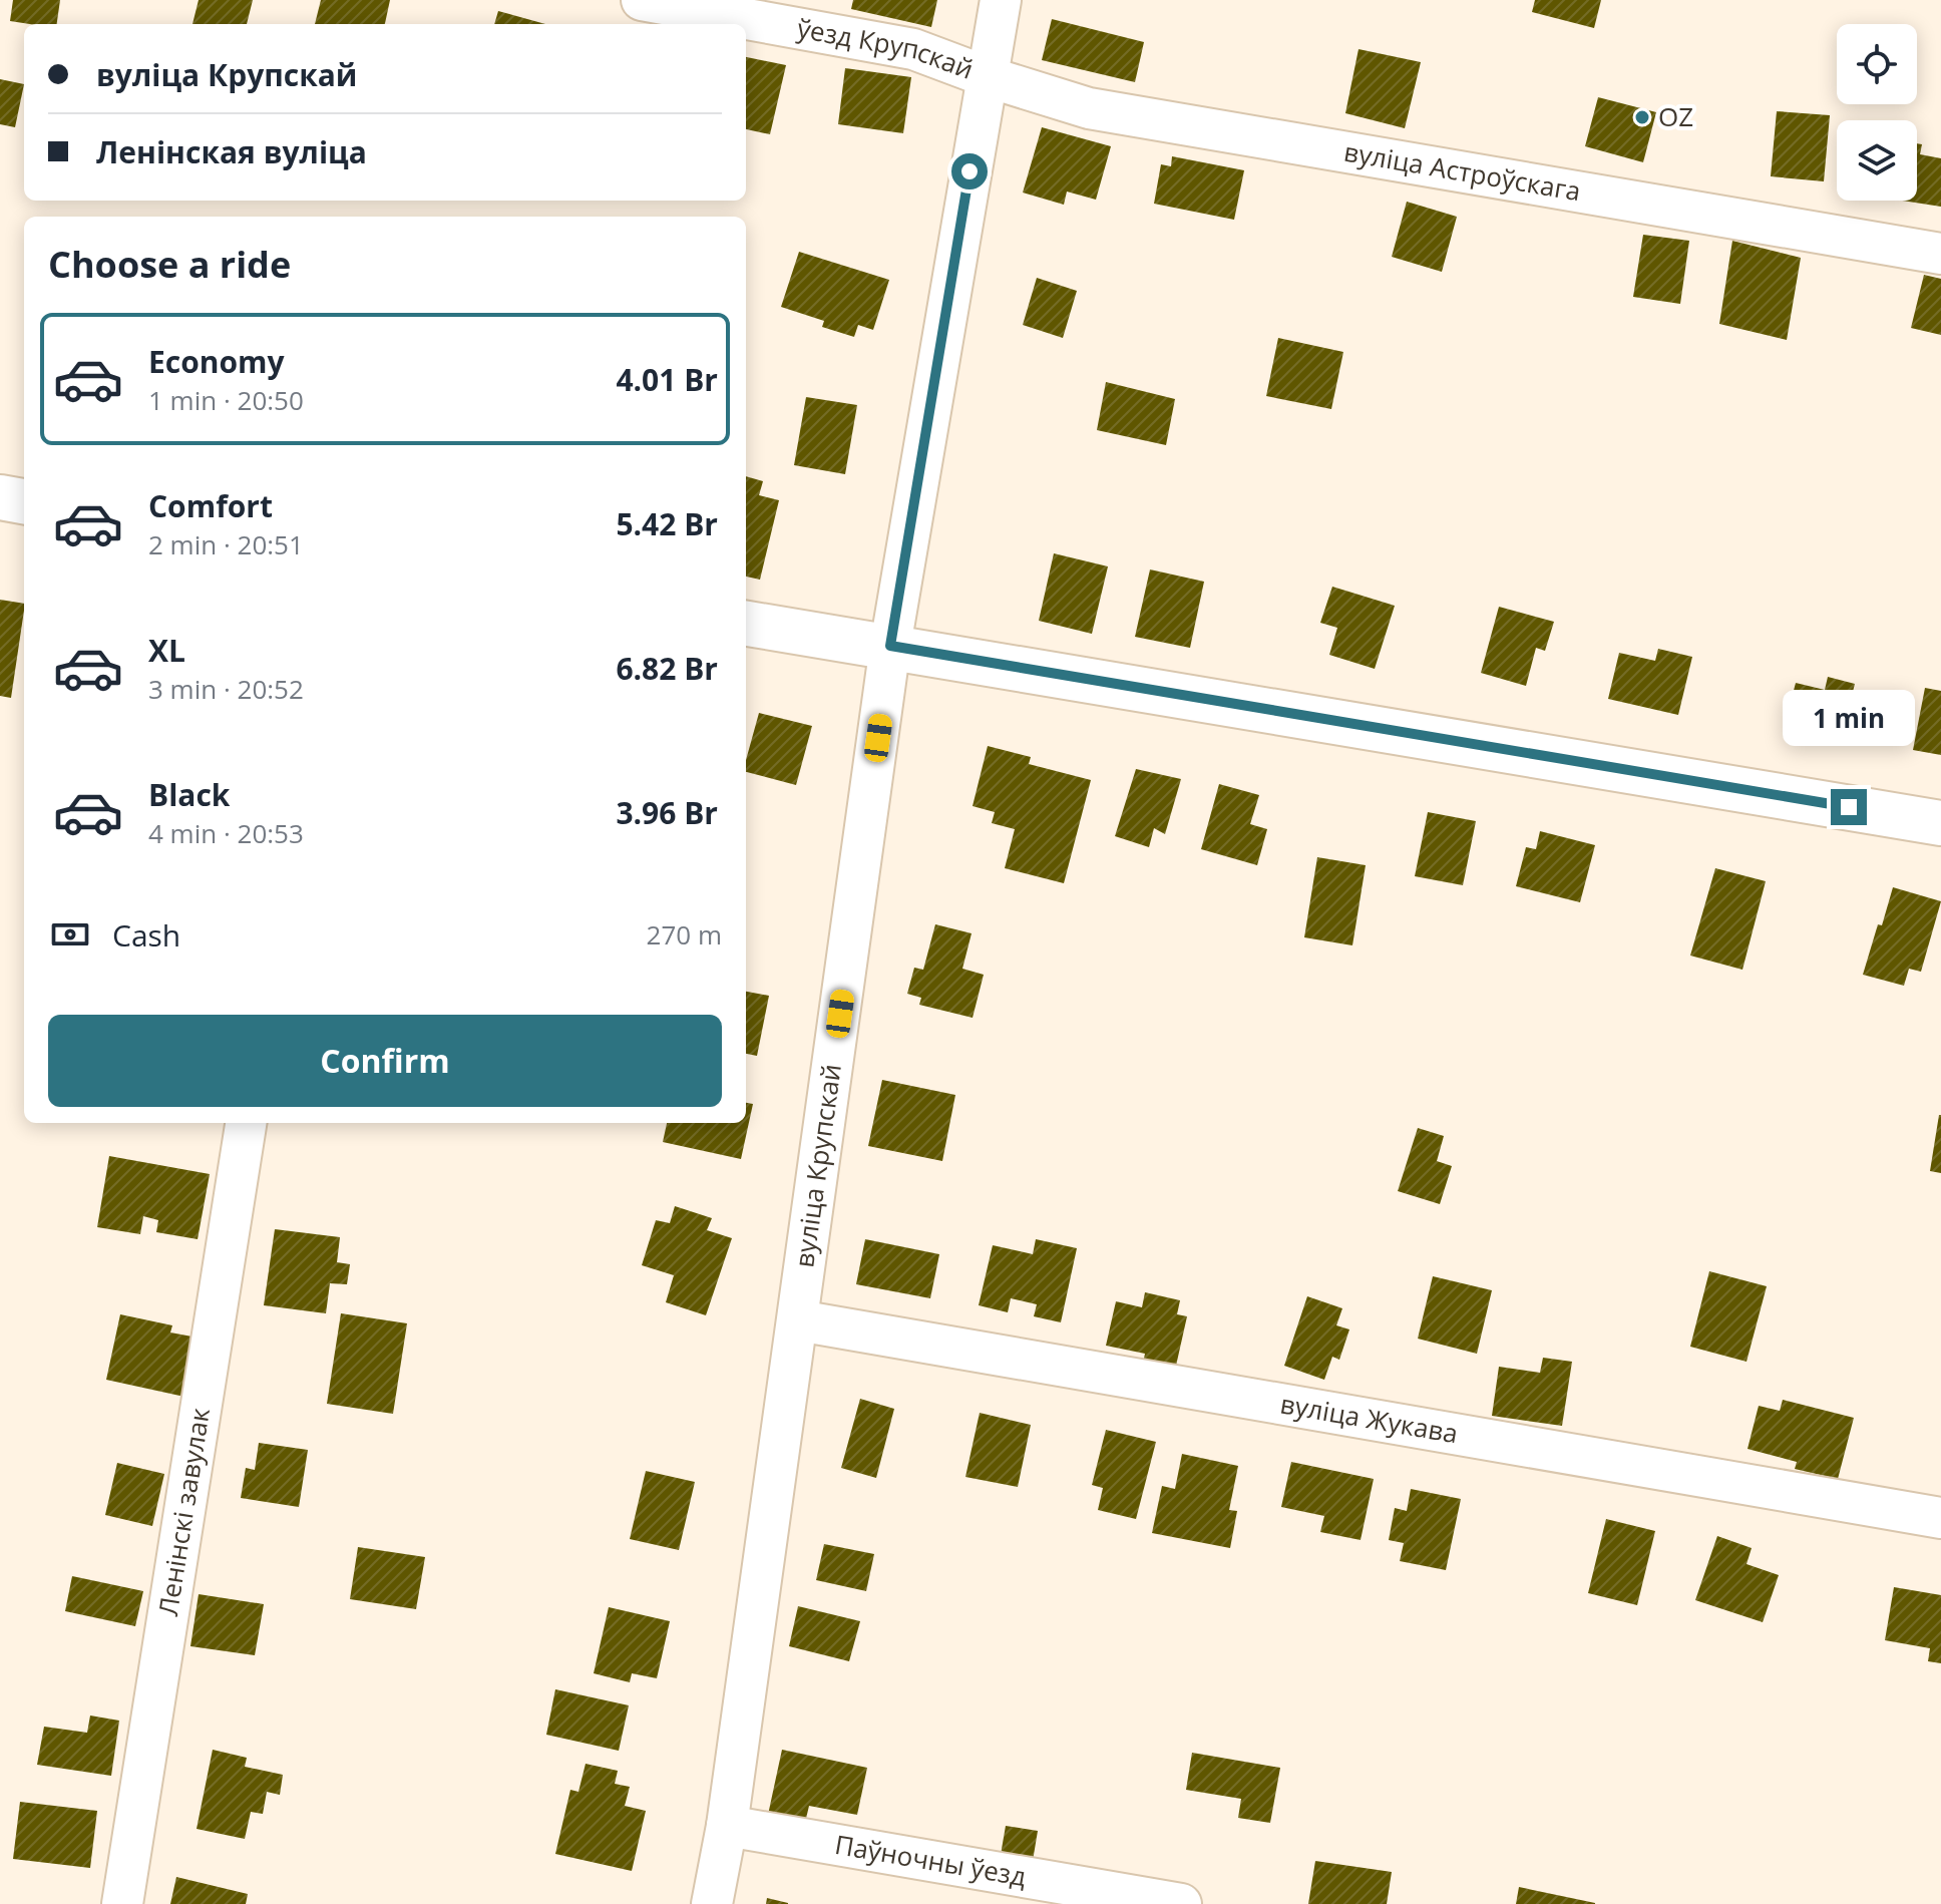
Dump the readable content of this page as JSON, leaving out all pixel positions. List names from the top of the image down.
{
  "streets": {
    "street": [
      "ўезд Крупскай",
      "вуліца Астроўскага",
      "вуліца Крупскай",
      "вуліца Жукава",
      "Ленінскі завулак",
      "Паўночны ўезд"
    ]
  },
  "crossings": [
    ["ўезд Крупскай", "вуліца Астроўскага"],
    ["ўезд Крупскай", "вуліца Крупскай"],
    ["вуліца Астроўскага", "вуліца Крупскай"],
    ["вуліца Крупскай", "вуліца Жукава"],
    ["вуліца Крупскай", "Паўночны ўезд"]
  ],
  "places": ["OZ"],
  "page": {
    "banner": ["вуліца Крупскай", "Ленінская вуліца"],
    "heading": "Choose a ride",
    "list": [
      {
        "name": "Economy",
        "note": "1 min · 20:50",
        "value": "4.01 Br"
      },
      {
        "name": "Comfort",
        "note": "2 min · 20:51",
        "value": "5.42 Br"
      },
      {
        "name": "XL",
        "note": "3 min · 20:52",
        "value": "6.82 Br"
      },
      {
        "name": "Black",
        "note": "4 min · 20:53",
        "value": "3.96 Br"
      }
    ],
    "bubble": "1 min",
    "pay": ["Cash", "270 m"],
    "buttons": "Confirm"
  }
}
